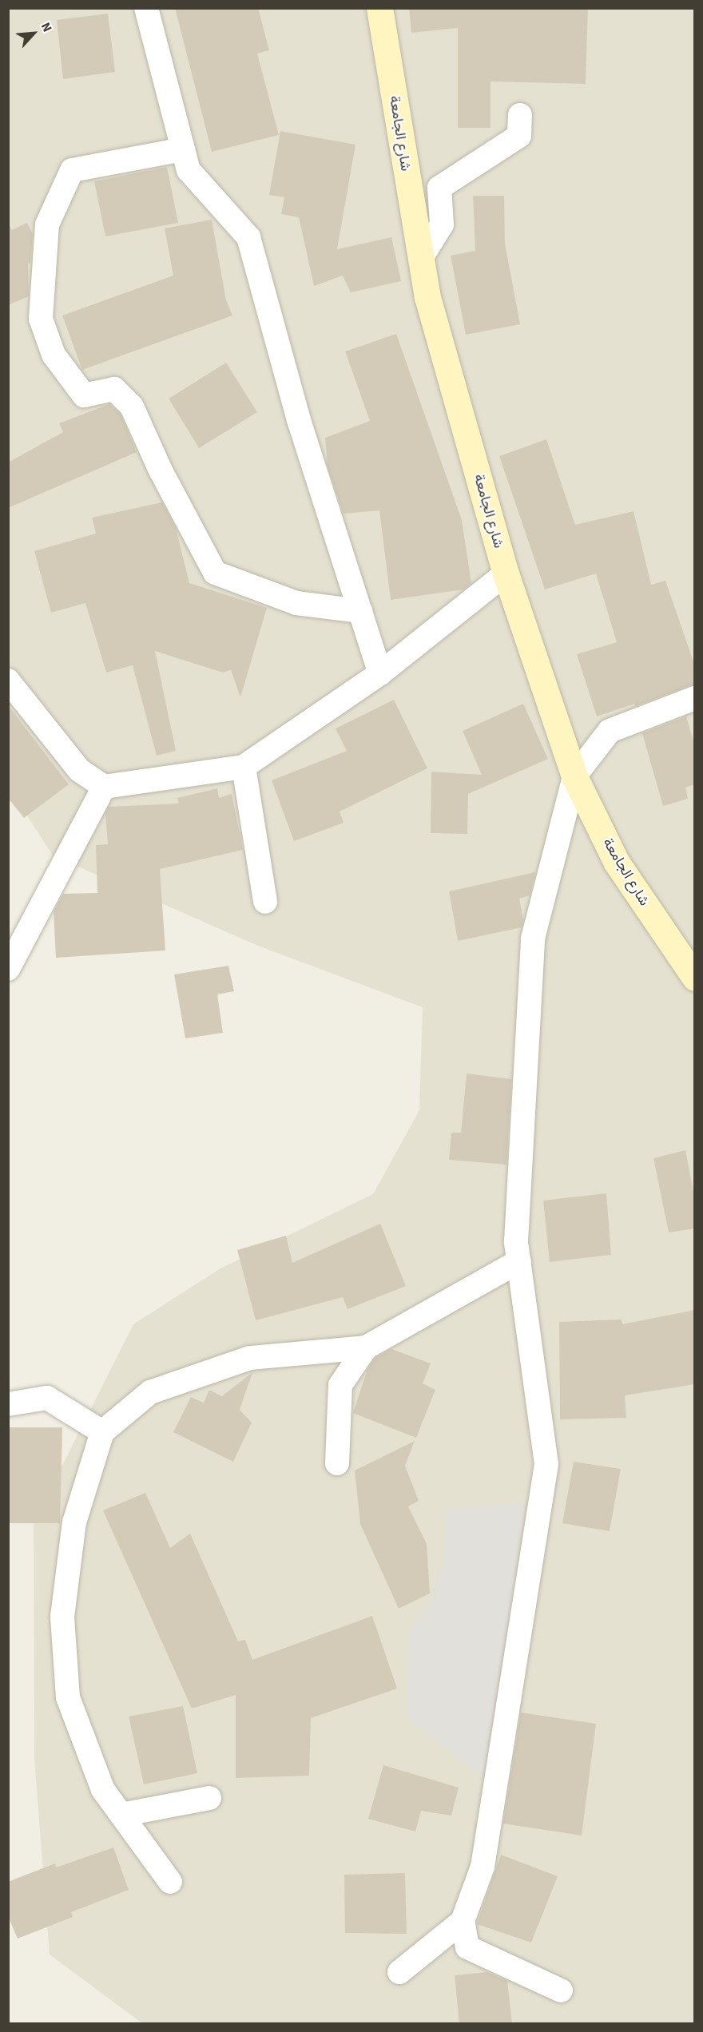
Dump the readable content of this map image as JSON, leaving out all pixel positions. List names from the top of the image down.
{
  "streets": {
    "main road": ["شارع الجامعة"]
  },
  "north": "top right"
}
